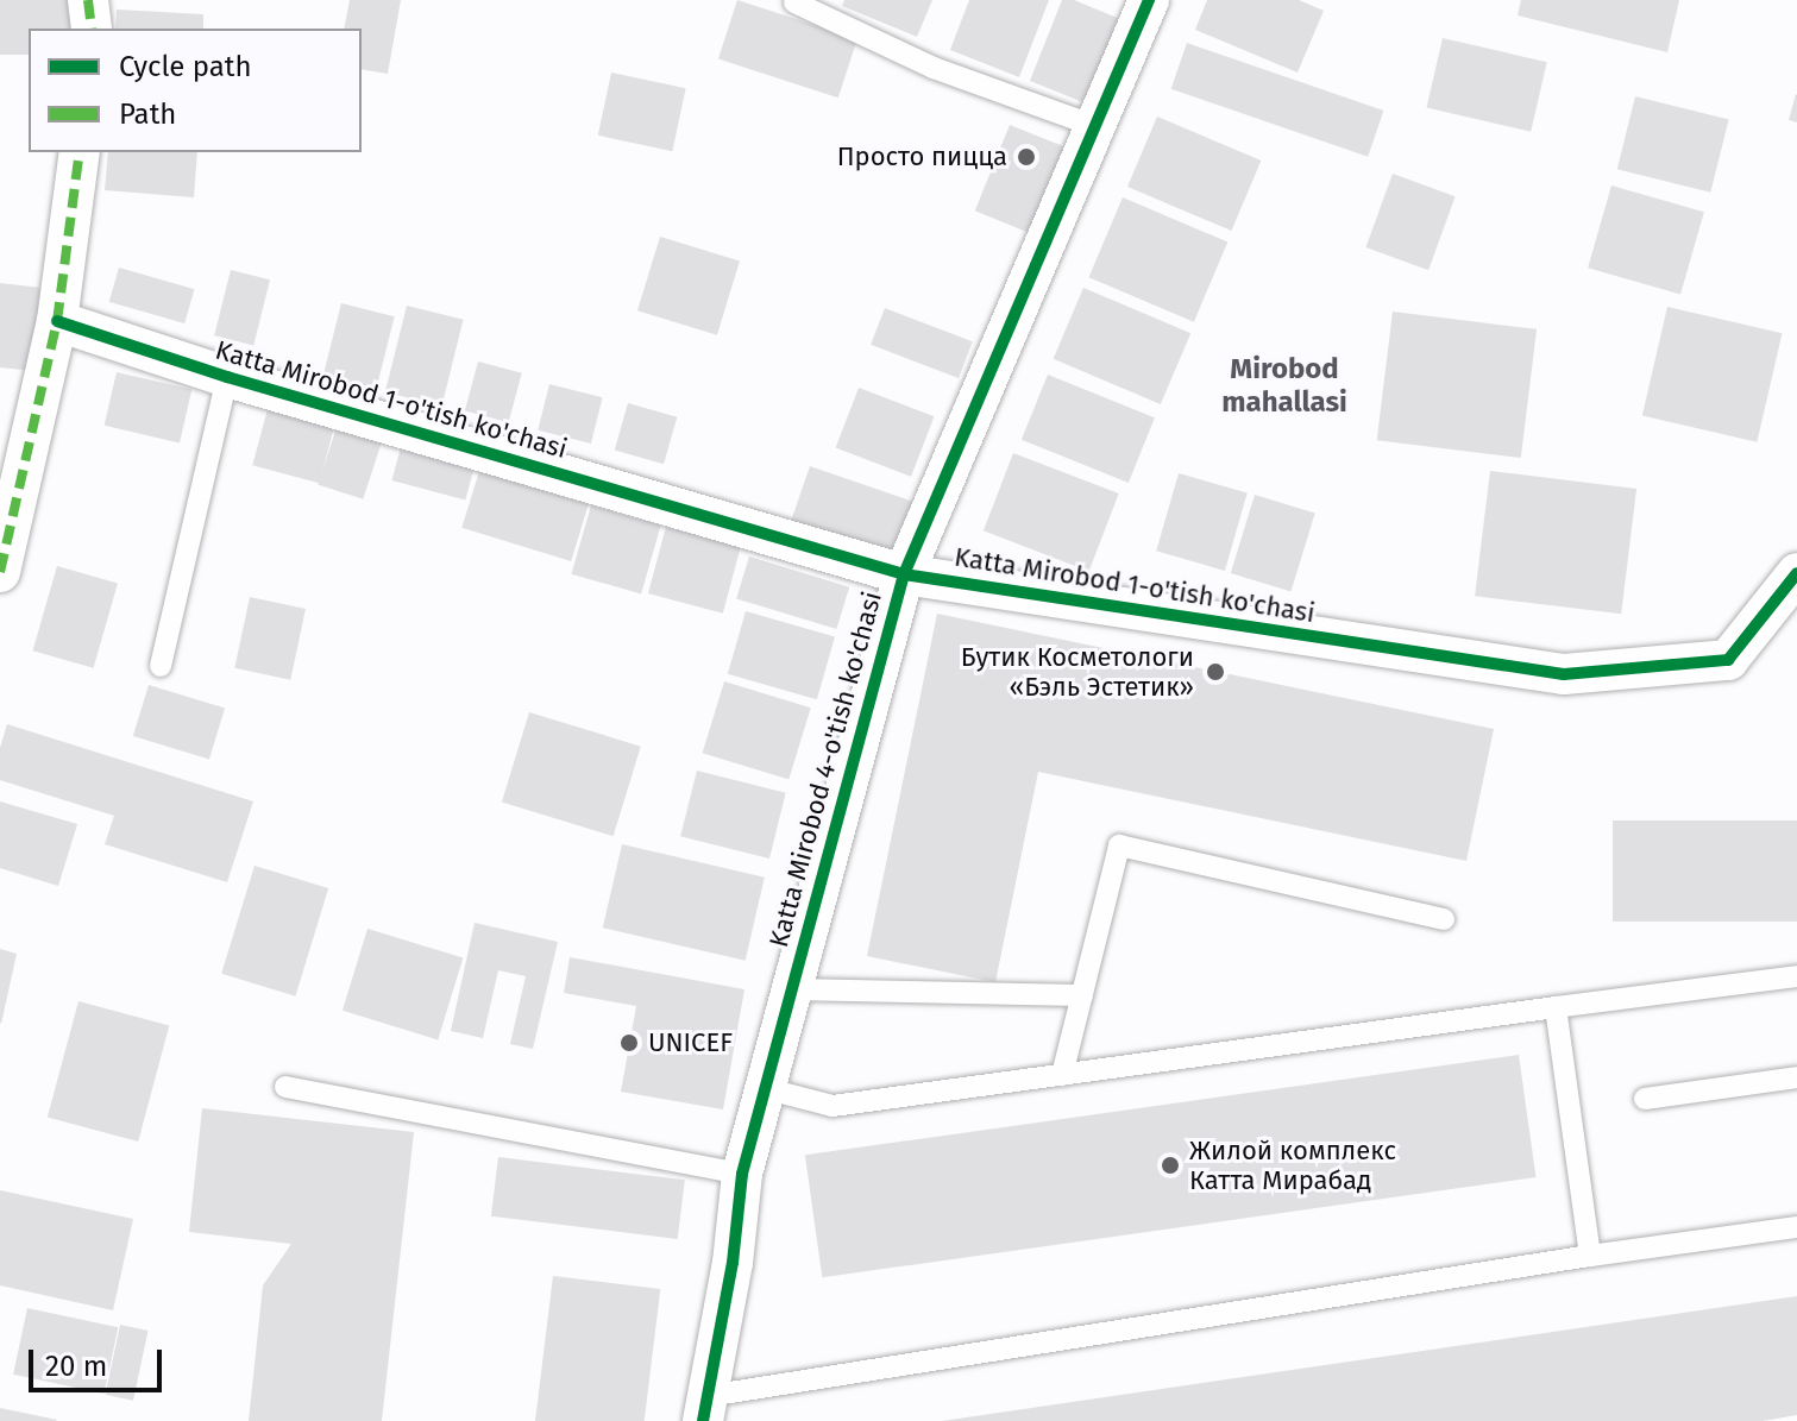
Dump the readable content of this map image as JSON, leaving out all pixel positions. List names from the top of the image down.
{
  "streets": {
    "street": ["Katta Mirobod 1-o'tish ko'chasi", "Katta Mirobod 4-o'tish ko'chasi"]
  },
  "crossings": [
    ["Katta Mirobod 1-o'tish ko'chasi", "Katta Mirobod 4-o'tish ko'chasi"]
  ],
  "districts": ["Mirobod mahallasi"],
  "places": [
    "Просто пицца",
    "Бутик Косметологи «Бэль Эстетик»",
    "UNICEF",
    "Жилой комплекс Катта Мирабад"
  ],
  "legend": ["Cycle path", "Path"],
  "scale_bar": "20 m"
}
